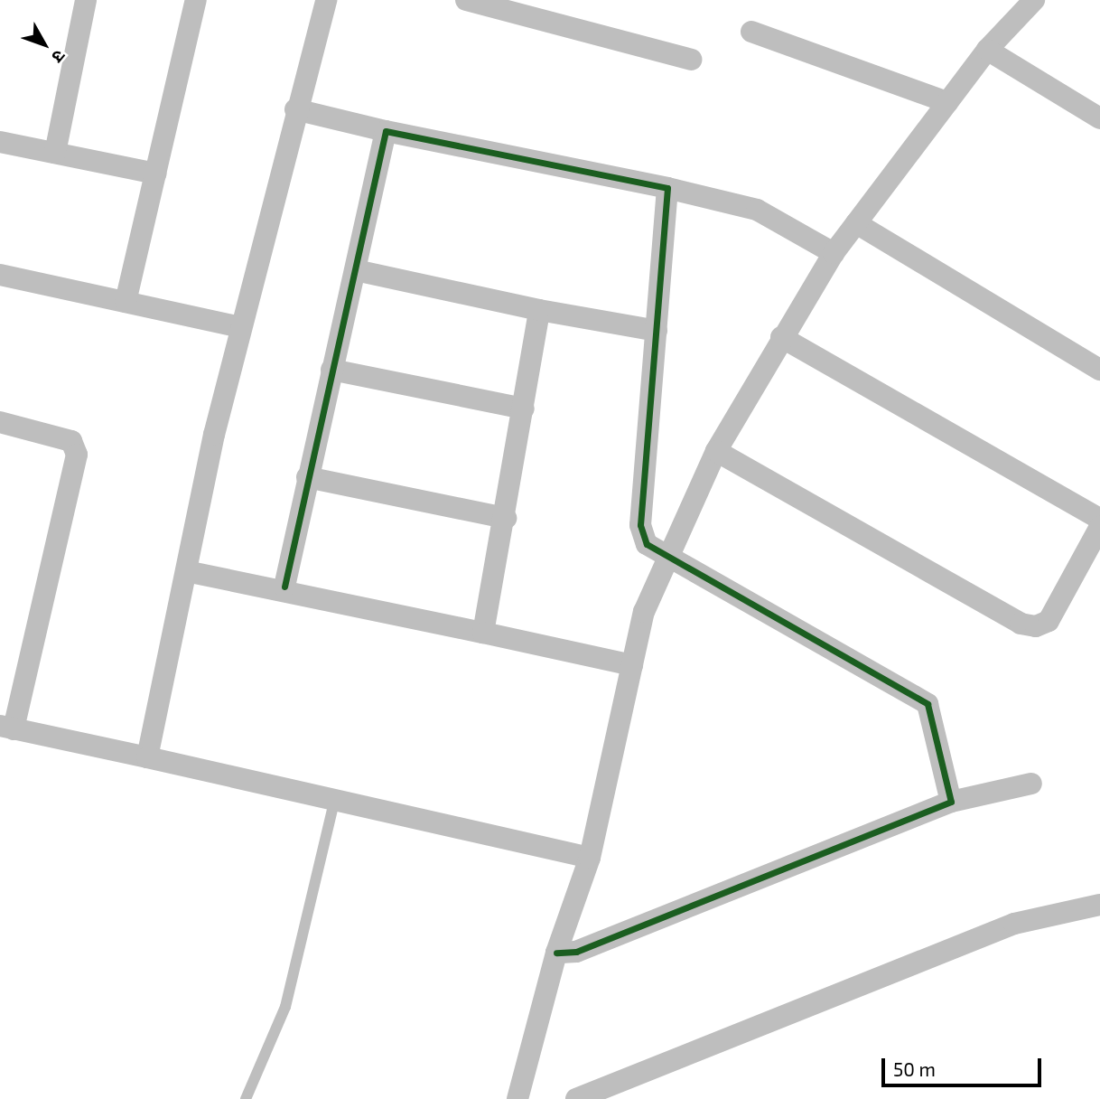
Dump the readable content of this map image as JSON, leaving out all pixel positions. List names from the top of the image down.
{
  "scale_bar": "50 m",
  "north": "bottom right"
}
